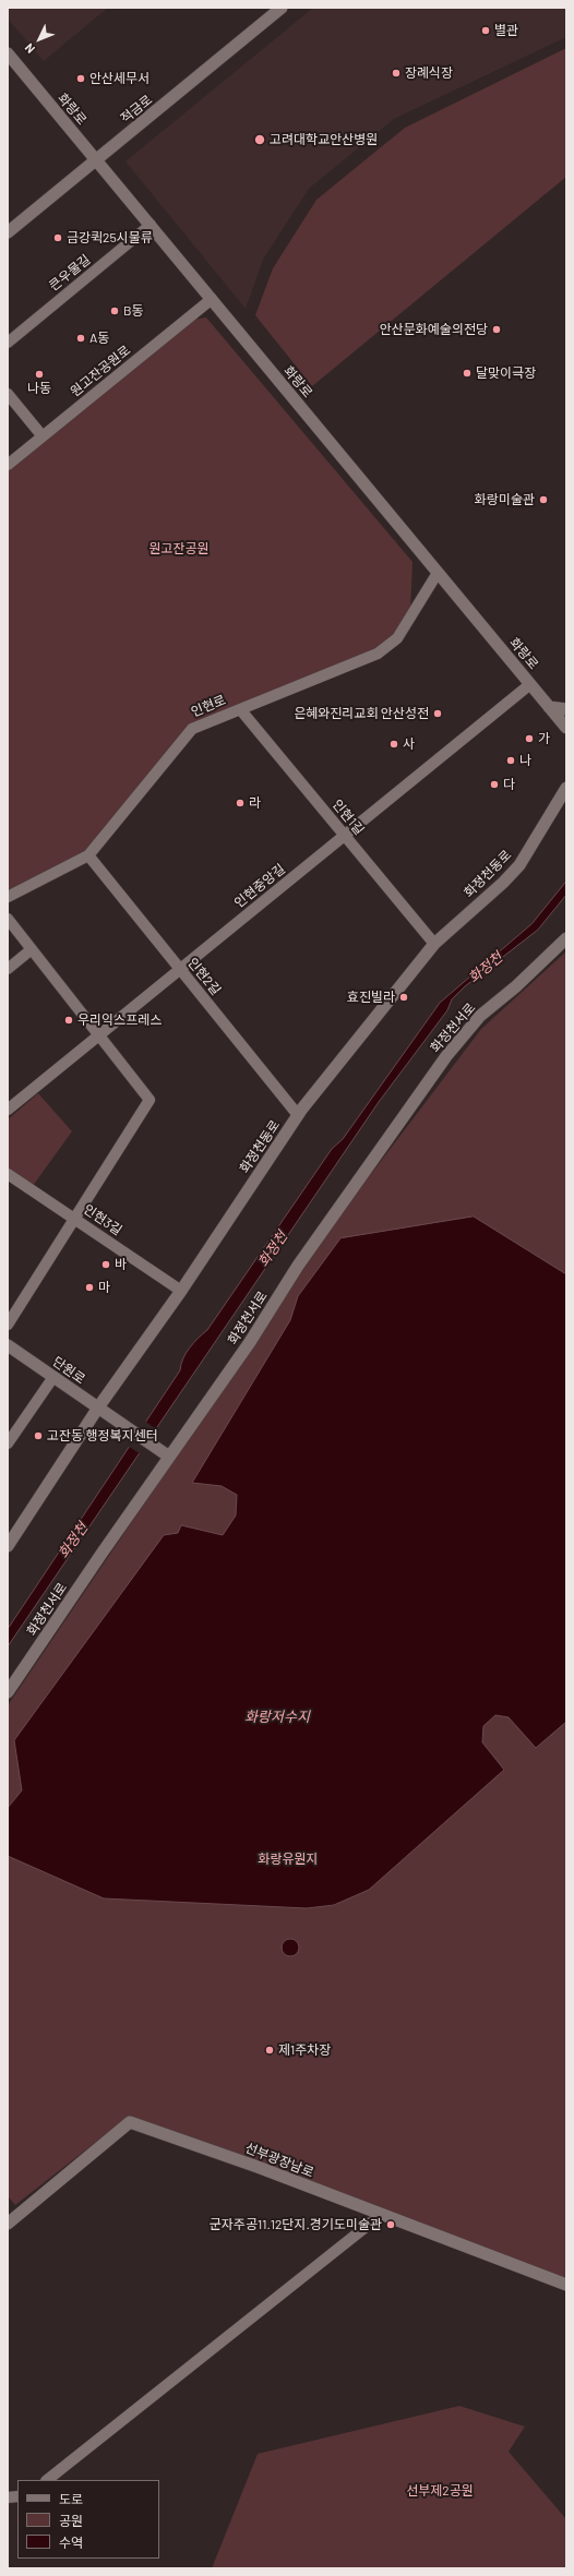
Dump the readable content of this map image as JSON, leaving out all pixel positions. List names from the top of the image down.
{
  "streets": {
    "street": [
      "화랑로",
      "적금로",
      "큰우물길",
      "원고잔공원로",
      "인현로",
      "인현1길",
      "화정천동로",
      "인현중앙길",
      "인현2길",
      "화정천서로",
      "인현3길",
      "단원로",
      "선부광장남로"
    ]
  },
  "crossings": [
    ["화랑로", "적금로"],
    ["화랑로", "큰우물길"],
    ["화랑로", "원고잔공원로"],
    ["화랑로", "인현로"],
    ["화랑로", "인현중앙길"],
    ["인현로", "인현1길"],
    ["인현로", "인현2길"],
    ["인현1길", "화정천동로"],
    ["인현1길", "인현중앙길"],
    ["화정천동로", "인현2길"],
    ["화정천동로", "인현3길"],
    ["화정천동로", "단원로"],
    ["인현중앙길", "인현2길"],
    ["화정천서로", "단원로"]
  ],
  "water": ["화정천", "화랑저수지"],
  "parks": ["원고잔공원", "화랑유원지", "선부제2공원"],
  "places": [
    "별관",
    "장례식장",
    "안산세무서",
    "고려대학교안산병원",
    "금강퀵25시물류",
    "B동",
    "안산문화예술의전당",
    "A동",
    "달맞이극장",
    "나동",
    "화랑미술관",
    "은혜와진리교회 안산성전",
    "가",
    "사",
    "나",
    "다",
    "라",
    "효진빌라",
    "우리익스프레스",
    "바",
    "마",
    "고잔동 행정복지센터",
    "제1주차장",
    "군자주공11.12단지.경기도미술관"
  ],
  "legend": ["도로", "공원", "수역"],
  "north": "bottom left"
}
